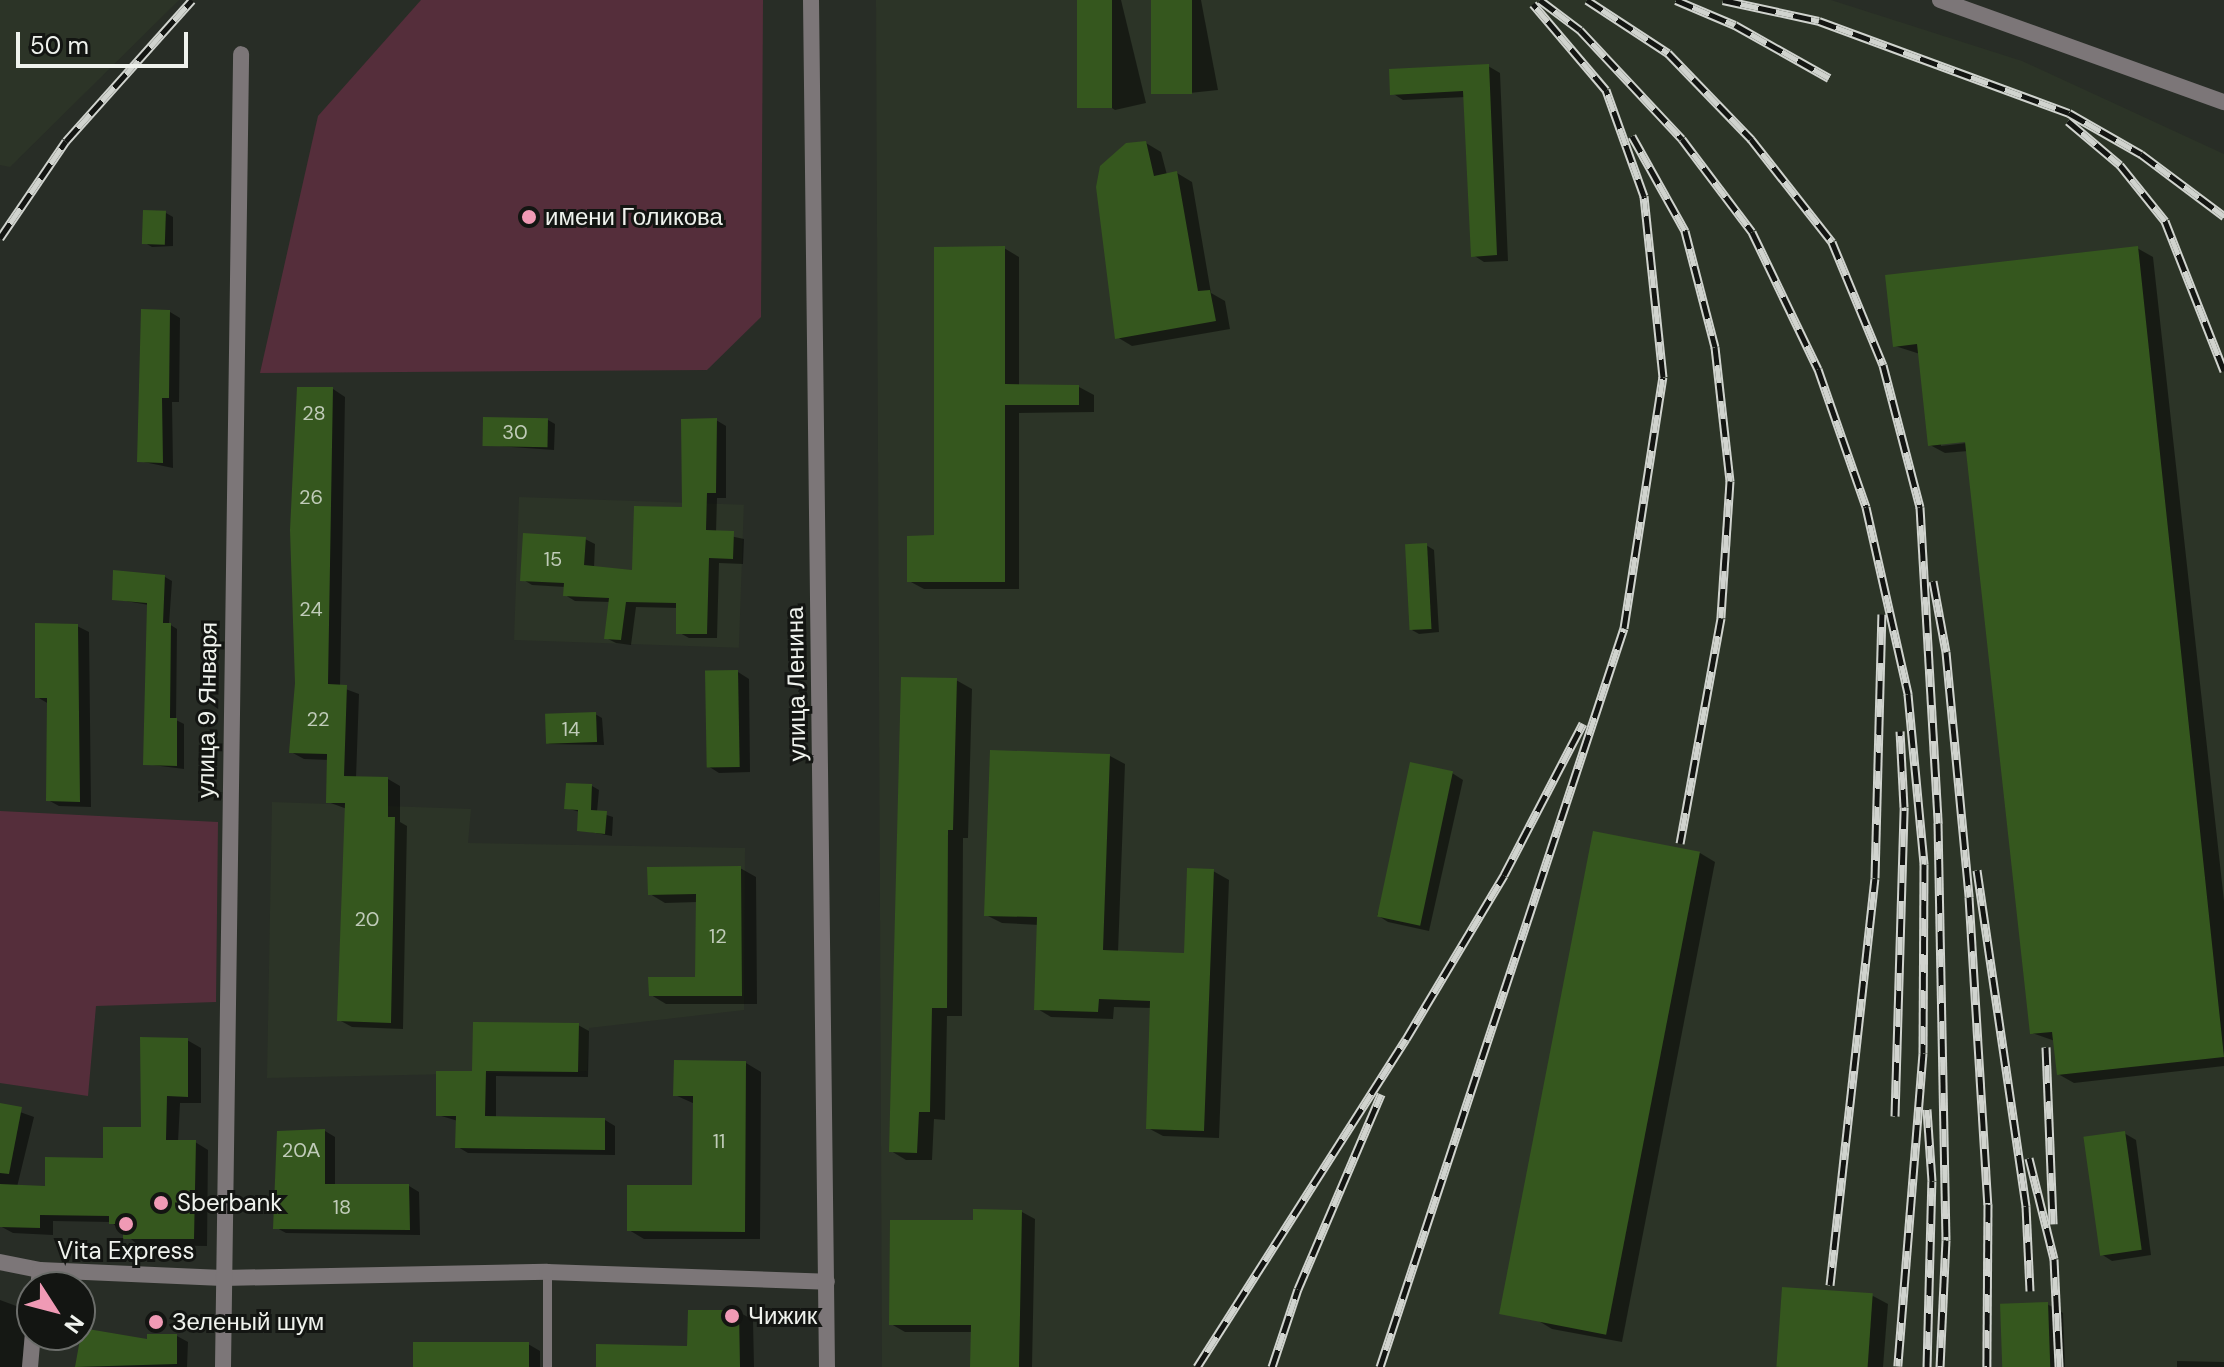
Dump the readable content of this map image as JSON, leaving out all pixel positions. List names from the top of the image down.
{
  "streets": {
    "street": ["улица Ленина", "улица 9 Января"]
  },
  "places": [
    "имени Голикова",
    "Sberbank",
    "Vita Express",
    "Чижик",
    "Зеленый шум"
  ],
  "house_numbers": [
    "28",
    "30",
    "26",
    "15",
    "24",
    "22",
    "14",
    "20",
    "12",
    "11",
    "20А",
    "18"
  ],
  "scale_bar": "50 m",
  "north": "bottom right"
}
